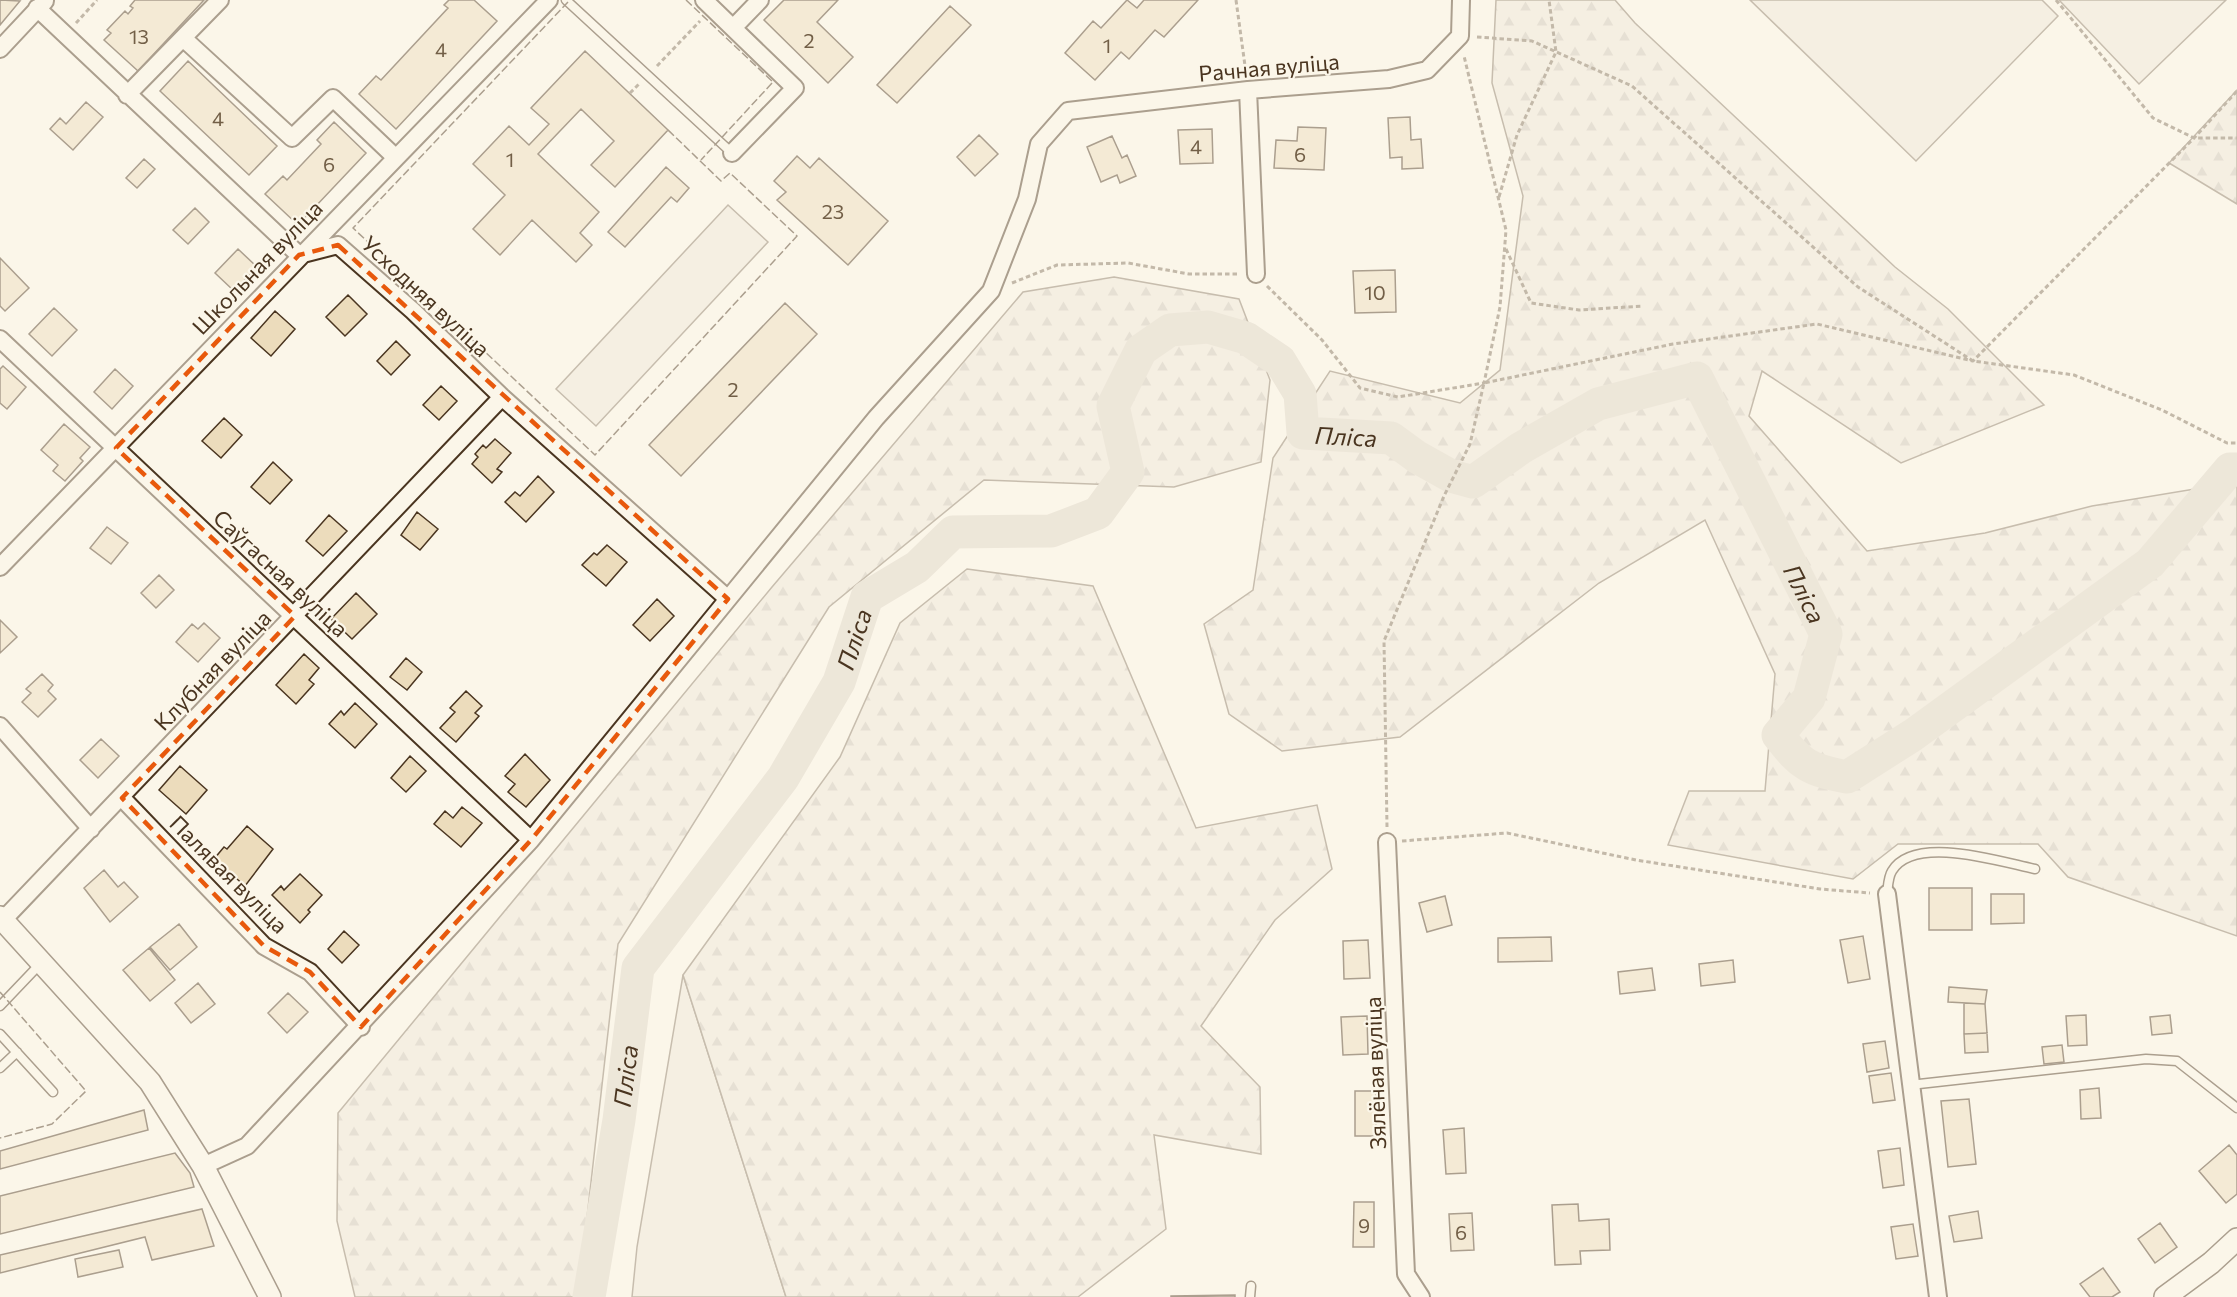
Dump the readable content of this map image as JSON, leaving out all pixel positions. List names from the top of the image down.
{
  "streets": {
    "street": [
      "Рачная вуліца",
      "Школьная вуліца",
      "Усходняя вуліца",
      "Саўгасная вуліца",
      "Клубная вуліца",
      "Палявая вуліца",
      "Зялёная вуліца"
    ]
  },
  "crossings": [
    ["Школьная вуліца", "Усходняя вуліца"],
    ["Школьная вуліца", "Саўгасная вуліца"],
    ["Усходняя вуліца", "Клубная вуліца"],
    ["Саўгасная вуліца", "Клубная вуліца"],
    ["Клубная вуліца", "Палявая вуліца"]
  ],
  "water": ["Пліса"],
  "house_numbers": [
    "13",
    "2",
    "1",
    "4",
    "4",
    "4",
    "6",
    "1",
    "6",
    "23",
    "10",
    "2",
    "9",
    "6"
  ]
}
